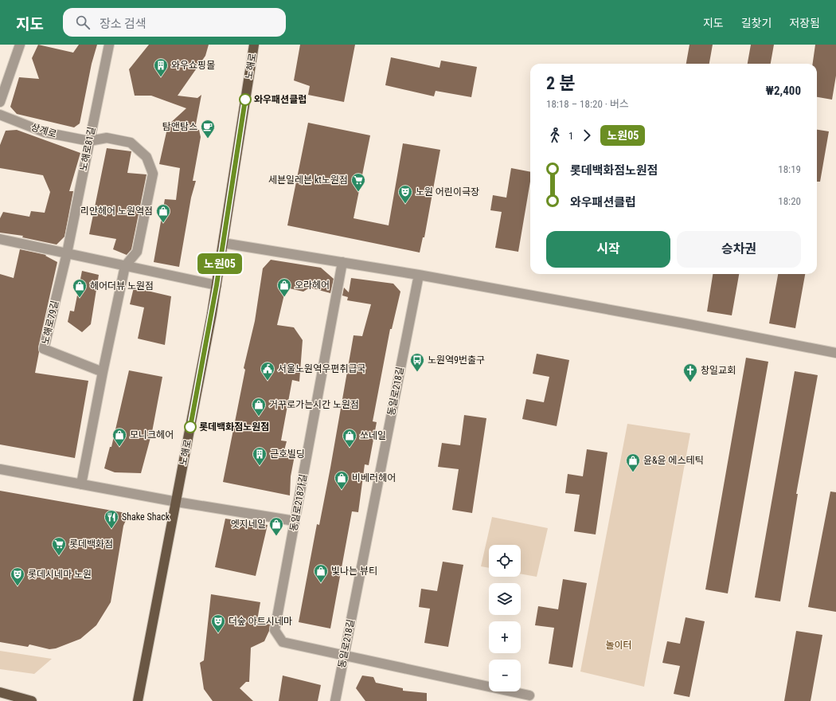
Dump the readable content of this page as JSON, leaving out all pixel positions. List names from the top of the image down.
{
  "streets": {
    "main road": ["노해로"],
    "street": [
      "상계로",
      "노해로81길",
      "노해로79길",
      "동일로218길",
      "동일로218가길"
    ]
  },
  "crossings": [
    ["상계로", "노해로81길"],
    ["노해로81길", "노해로79길"],
    ["동일로218길", "동일로218가길"]
  ],
  "parks": ["놀이터"],
  "places": {
    "building": ["와우쇼핑몰", "근호빌딩"],
    "other": ["와우패션클럽", "롯데백화점노원점"],
    "cafe": ["탐앤탐스"],
    "supermarket": ["세븐일레븐 kt노원점", "롯데백화점"],
    "theatre": ["노원 어린이극장", "롯데시네마 노원", "더숲 아트시네마"],
    "shop": [
      "리안헤어 노원역점",
      "오라헤어",
      "헤어더뷰 노원점",
      "거꾸로가는시간 노원점",
      "모니크헤어",
      "쏘네일",
      "윤&윤 에스테틱",
      "비베러헤어",
      "엣지네일",
      "빛나는 뷰티"
    ],
    "bus stop": ["노원역9번출구"],
    "public building": ["서울노원역우편취급국"],
    "church": ["창일교회"],
    "restaurant": ["Shake Shack"]
  },
  "lines": ["bus line 노원05"],
  "page": {
    "header": "지도",
    "search": "장소 검색",
    "nav": ["지도", "길찾기", "저장됨"],
    "on_map": "노원05",
    "heading": ["2 분", "18:18 – 18:20 · 버스", "₩2,400"],
    "legs": ["1", "노원05"],
    "list": [
      {
        "name": "롯데백화점노원점",
        "value": "18:19"
      },
      {
        "name": "와우패션클럽",
        "value": "18:20"
      }
    ],
    "buttons": ["시작", "승차권"],
    "map_buttons": ["+", "−"]
  }
}
